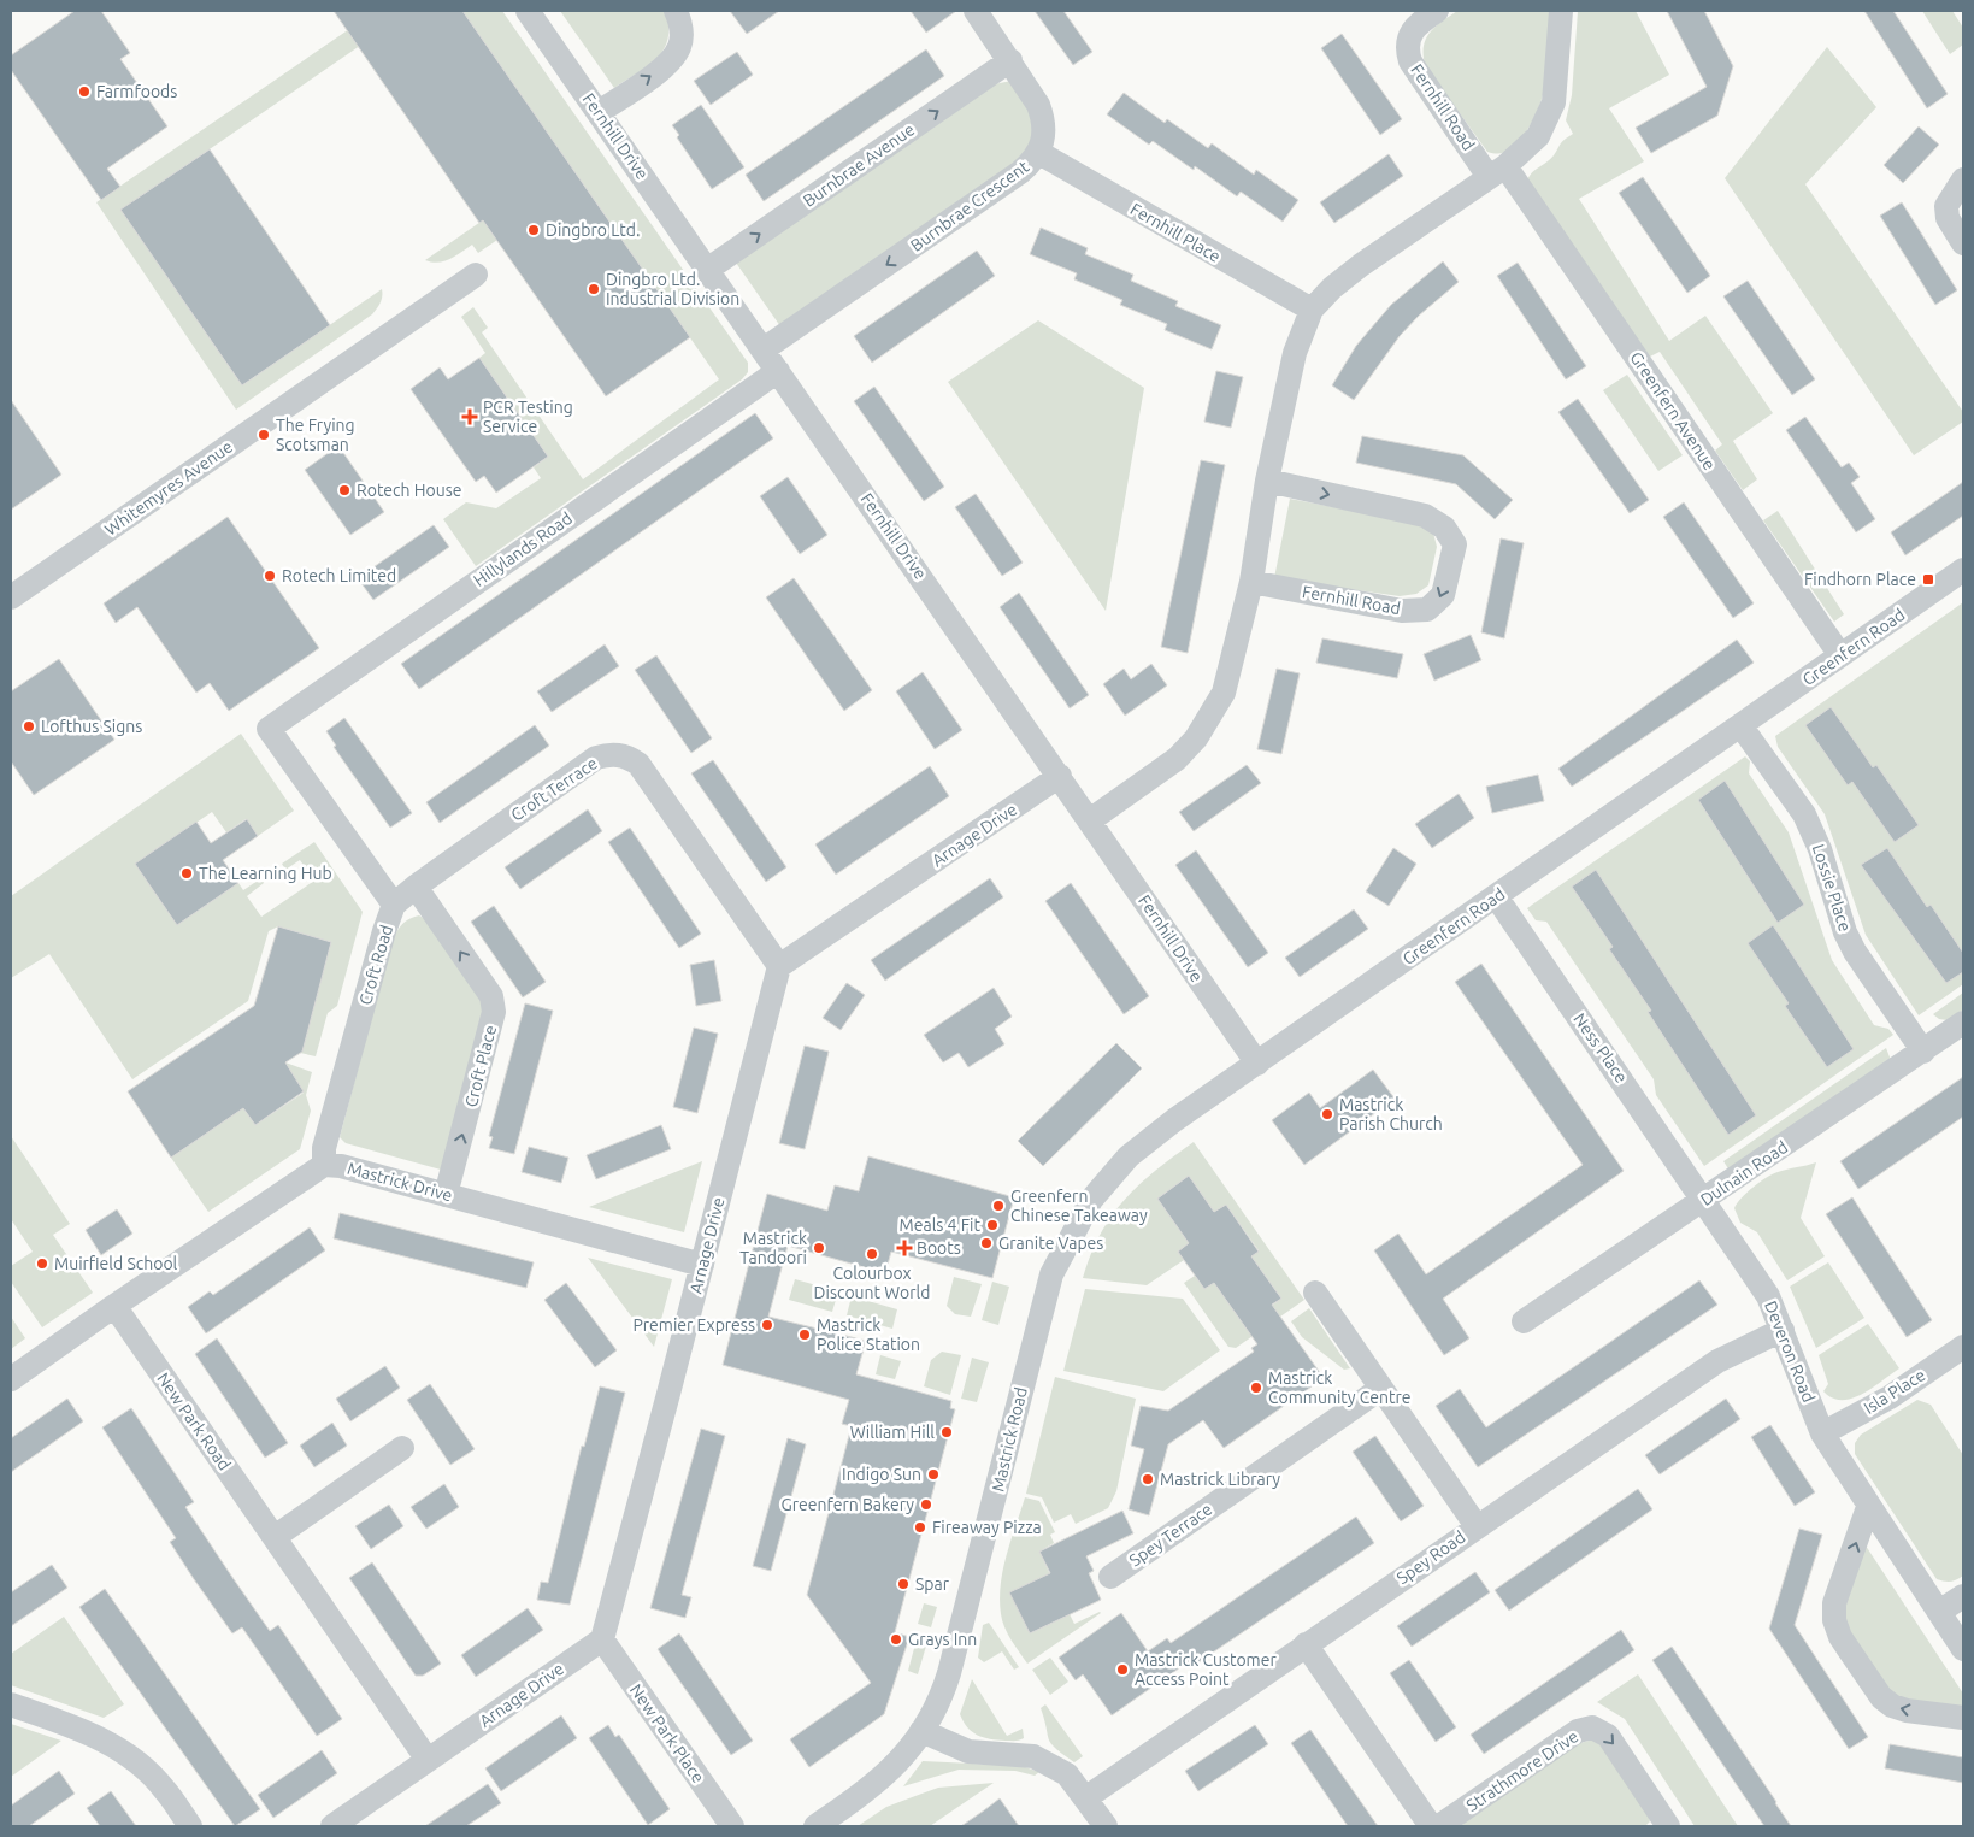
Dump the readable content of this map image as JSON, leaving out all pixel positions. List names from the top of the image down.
{
  "streets": {
    "street": [
      "Fernhill Road",
      "Fernhill Drive",
      "Burnbrae Avenue",
      "Burnbrae Crescent",
      "Fernhill Place",
      "Greenfern Avenue",
      "Whitemyres Avenue",
      "Hillylands Road",
      "Greenfern Road",
      "Croft Terrace",
      "Arnage Drive",
      "Lossie Place",
      "Croft Road",
      "Ness Place",
      "Croft Place",
      "Dulnain Road",
      "Mastrick Drive",
      "Deveron Road",
      "Isla Place",
      "New Park Road",
      "Mastrick Road",
      "Spey Terrace",
      "Spey Road",
      "New Park Place",
      "Strathmore Drive"
    ]
  },
  "crossings": [
    ["Fernhill Road", "Greenfern Avenue"],
    ["Fernhill Drive", "Burnbrae Avenue"],
    ["Fernhill Drive", "Burnbrae Crescent"],
    ["Fernhill Drive", "Hillylands Road"],
    ["Fernhill Drive", "Greenfern Road"],
    ["Fernhill Drive", "Arnage Drive"],
    ["Burnbrae Avenue", "Burnbrae Crescent"],
    ["Burnbrae Crescent", "Fernhill Place"],
    ["Greenfern Avenue", "Greenfern Road"],
    ["Hillylands Road", "Croft Road"],
    ["Greenfern Road", "Lossie Place"],
    ["Greenfern Road", "Ness Place"],
    ["Greenfern Road", "Mastrick Road"],
    ["Croft Terrace", "Arnage Drive"],
    ["Croft Terrace", "Croft Road"],
    ["Croft Terrace", "Croft Place"],
    ["Arnage Drive", "Mastrick Drive"],
    ["Arnage Drive", "New Park Road"],
    ["Arnage Drive", "New Park Place"],
    ["Lossie Place", "Dulnain Road"],
    ["Croft Road", "Mastrick Drive"],
    ["Ness Place", "Dulnain Road"],
    ["Ness Place", "Deveron Road"],
    ["Croft Place", "Mastrick Drive"],
    ["Dulnain Road", "Deveron Road"],
    ["Mastrick Drive", "New Park Road"],
    ["Deveron Road", "Isla Place"],
    ["Deveron Road", "Spey Road"]
  ],
  "one_way": ["Burnbrae Avenue", "Burnbrae Crescent", "Croft Place"],
  "places": {
    "other": [
      "Farmfoods",
      "Dingbro Ltd.",
      "Dingbro Ltd. Industrial Division",
      "The Frying Scotsman",
      "Rotech House",
      "Rotech Limited",
      "Lofthus Signs",
      "The Learning Hub",
      "Mastrick Parish Church",
      "Greenfern Chinese Takeaway",
      "Meals 4 Fit",
      "Granite Vapes",
      "Mastrick Tandoori",
      "Colourbox Discount World",
      "Muirfield School",
      "Premier Express",
      "Mastrick Police Station",
      "Mastrick Community Centre",
      "William Hill",
      "Indigo Sun",
      "Mastrick Library",
      "Greenfern Bakery",
      "Fireaway Pizza",
      "Spar",
      "Grays Inn",
      "Mastrick Customer Access Point"
    ],
    "health": ["PCR Testing Service", "Boots"],
    "transit": ["Findhorn Place"]
  }
}
